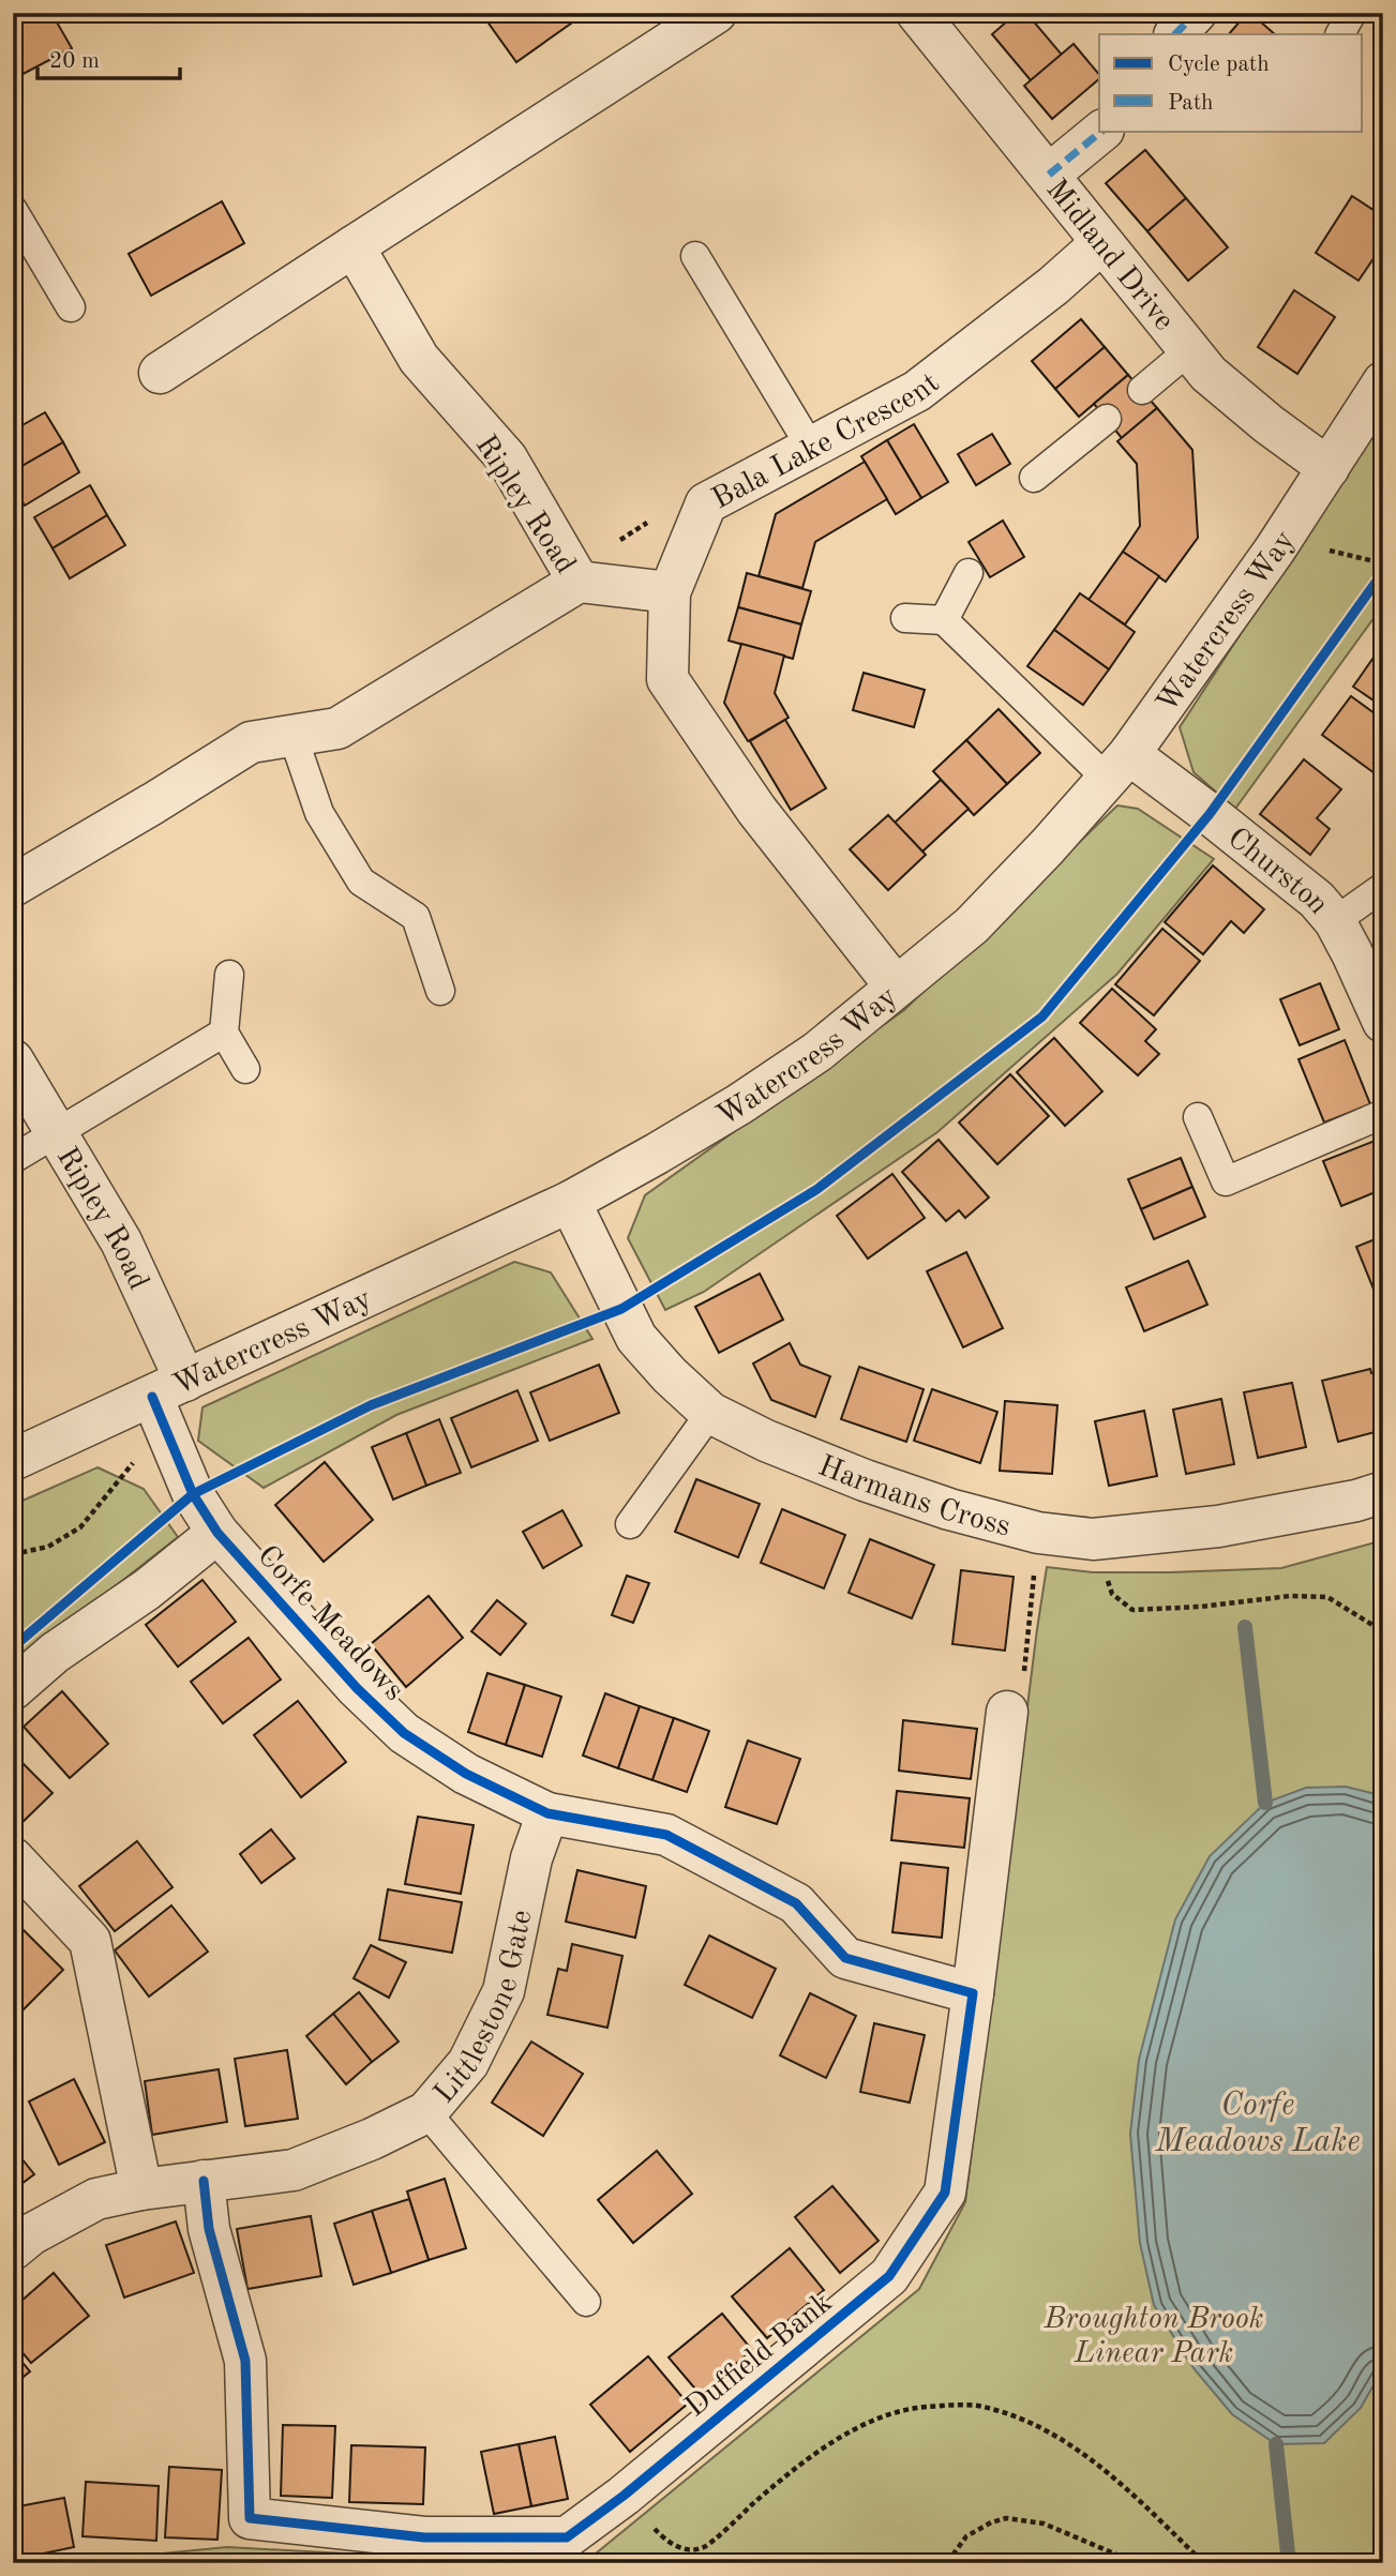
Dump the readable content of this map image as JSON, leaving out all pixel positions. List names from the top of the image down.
{
  "streets": {
    "street": [
      "Midland Drive",
      "Bala Lake Crescent",
      "Ripley Road",
      "Watercress Way",
      "Churston",
      "Harmans Cross",
      "Corfe Meadows",
      "Littlestone Gate",
      "Duffield Bank"
    ]
  },
  "crossings": [
    ["Midland Drive", "Bala Lake Crescent"],
    ["Midland Drive", "Watercress Way"],
    ["Bala Lake Crescent", "Watercress Way"],
    ["Ripley Road", "Watercress Way"],
    ["Ripley Road", "Corfe Meadows"],
    ["Watercress Way", "Churston"],
    ["Watercress Way", "Harmans Cross"],
    ["Watercress Way", "Corfe Meadows"],
    ["Corfe Meadows", "Littlestone Gate"],
    ["Littlestone Gate", "Duffield Bank"]
  ],
  "water": ["Corfe Meadows Lake"],
  "parks": ["Broughton Brook Linear Park"],
  "legend": ["Cycle path", "Path"],
  "scale_bar": "20 m"
}
